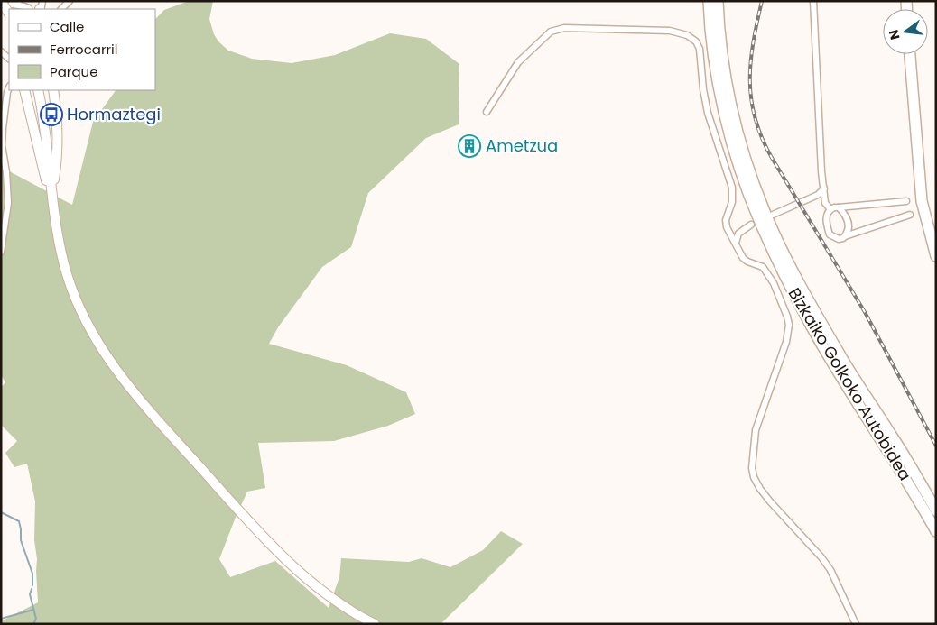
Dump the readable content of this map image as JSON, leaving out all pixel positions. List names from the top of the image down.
{
  "streets": {
    "highway": ["Bizkaiko Golkoko Autobidea"]
  },
  "places": {
    "bus stop": ["Hormaztegi"],
    "building": ["Ametzua"]
  },
  "legend": ["Calle", "Ferrocarril", "Parque"],
  "north": "left"
}
